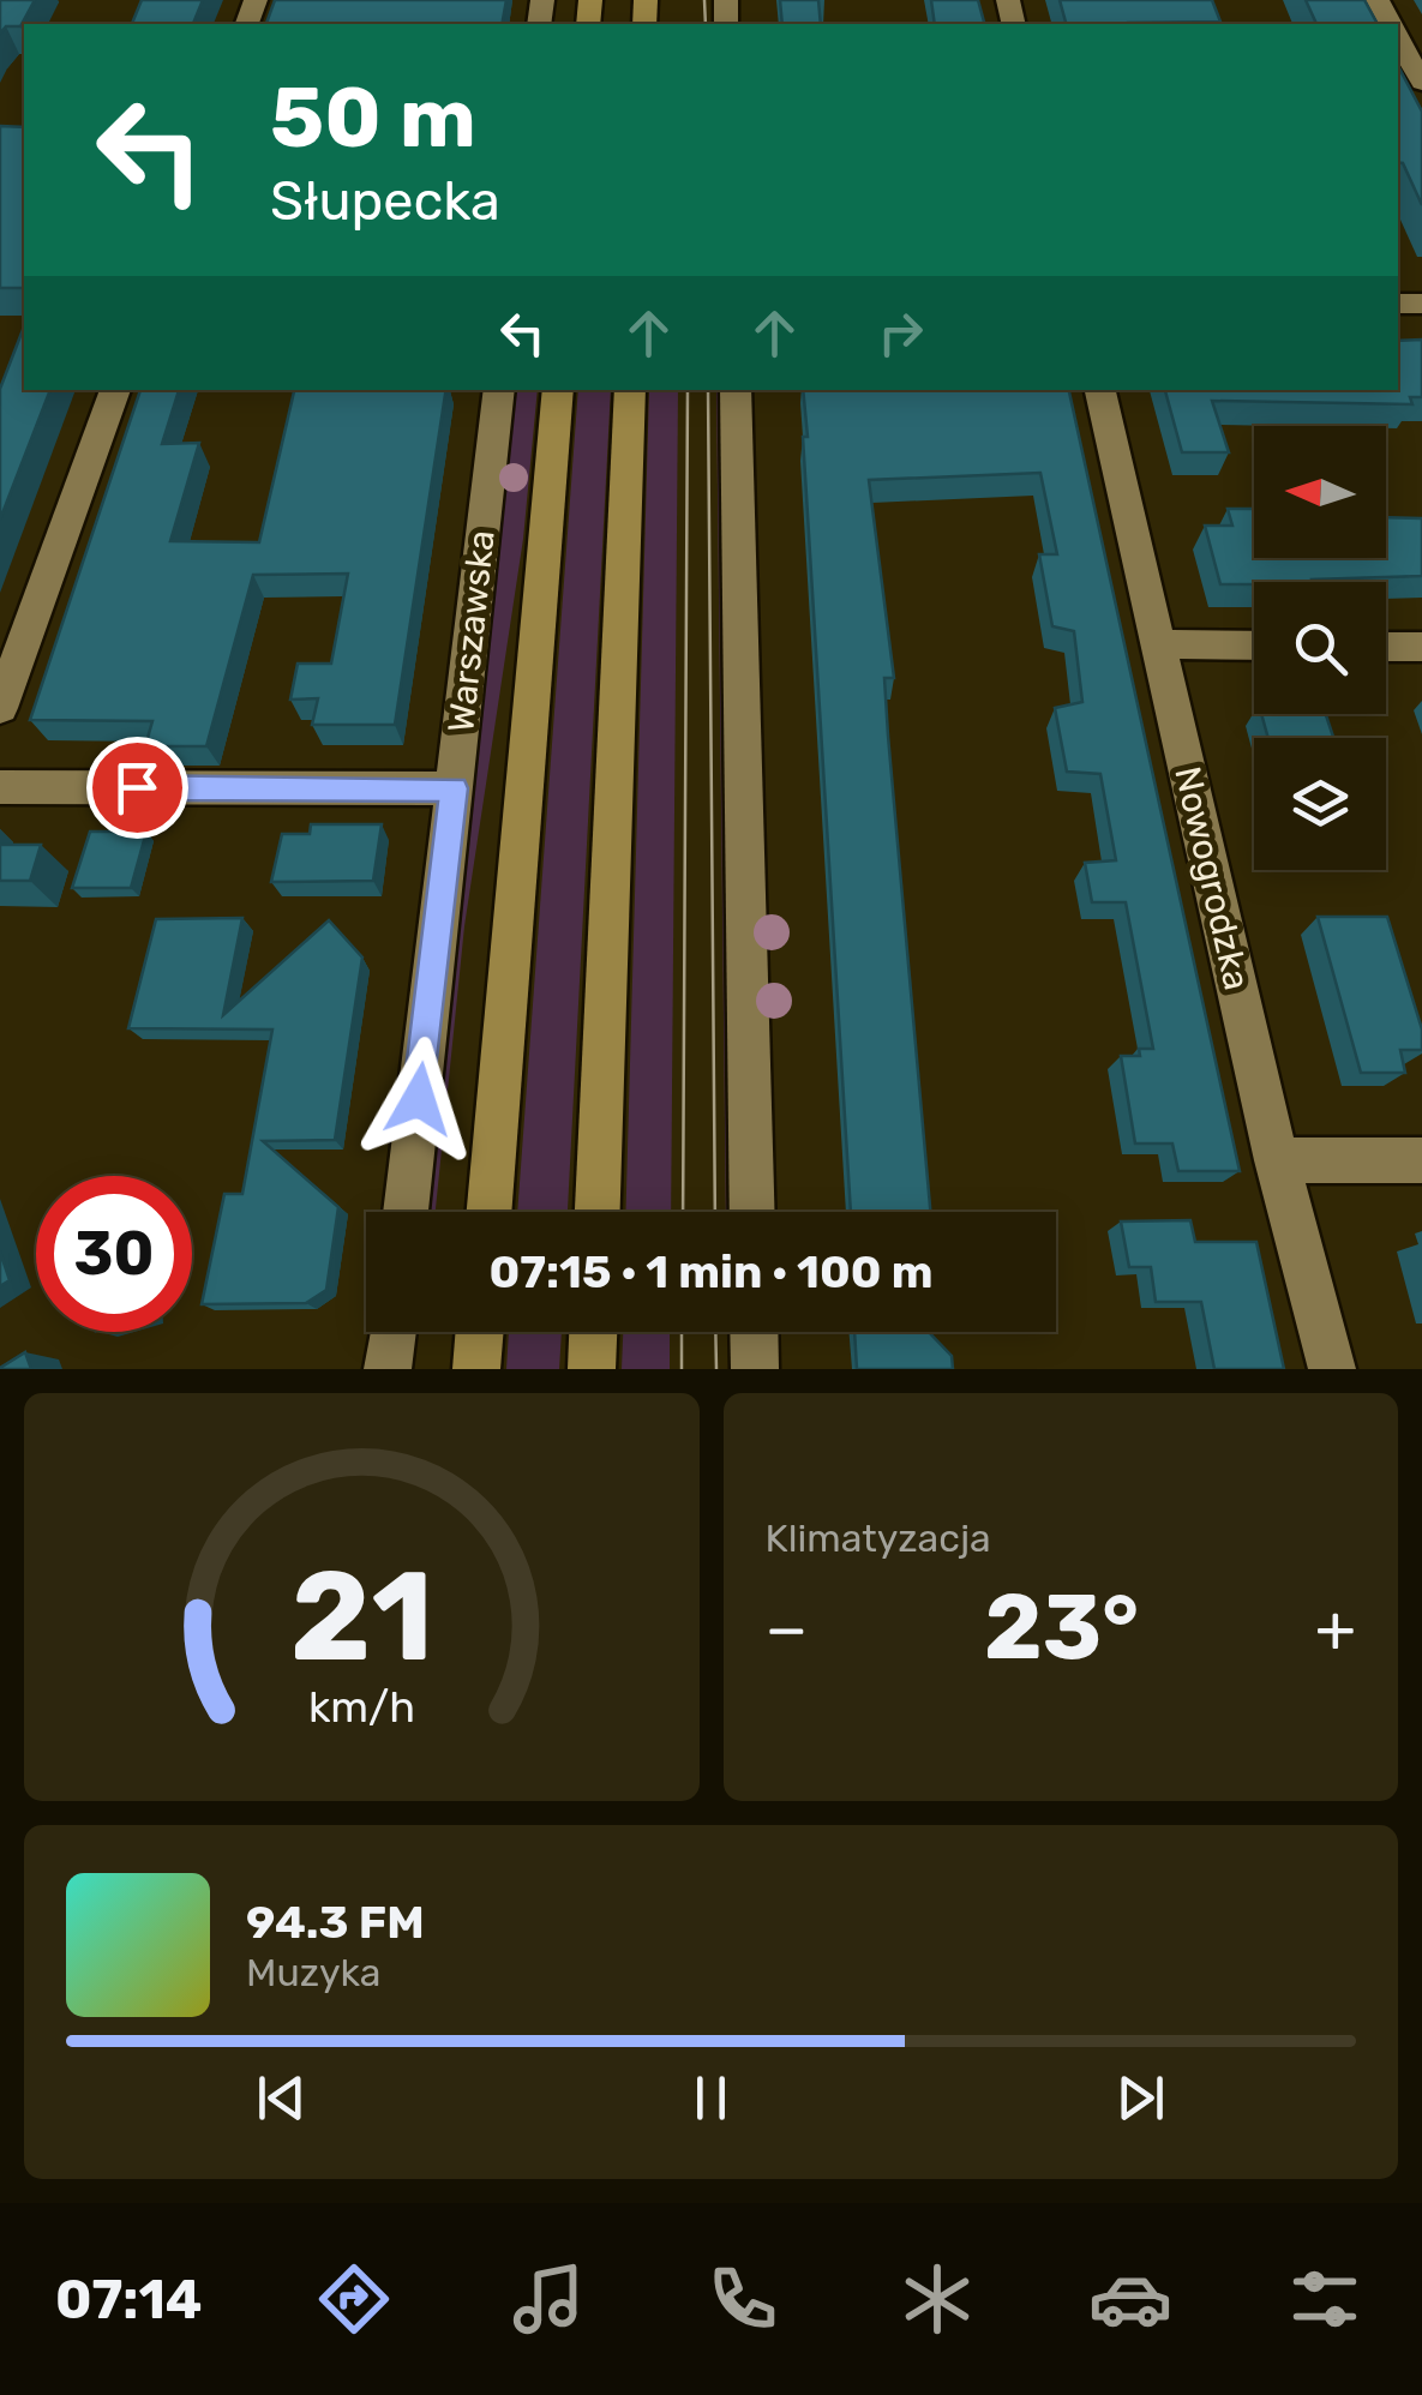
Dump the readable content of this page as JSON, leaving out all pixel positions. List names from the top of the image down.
{
  "streets": {
    "main road": ["Warszawska"],
    "street": ["Nowogrodzka"]
  },
  "north": "left",
  "page": {
    "turn": ["50 m", "Słupecka"],
    "limit": "30",
    "trip": "07:15 · 1 min · 100 m",
    "tile": "Klimatyzacja",
    "heat": ["−", "23°", "+"],
    "song": ["94.3 FM", "Muzyka"],
    "tabs": "07:14",
    "gauge": ["21", "km/h"]
  }
}
